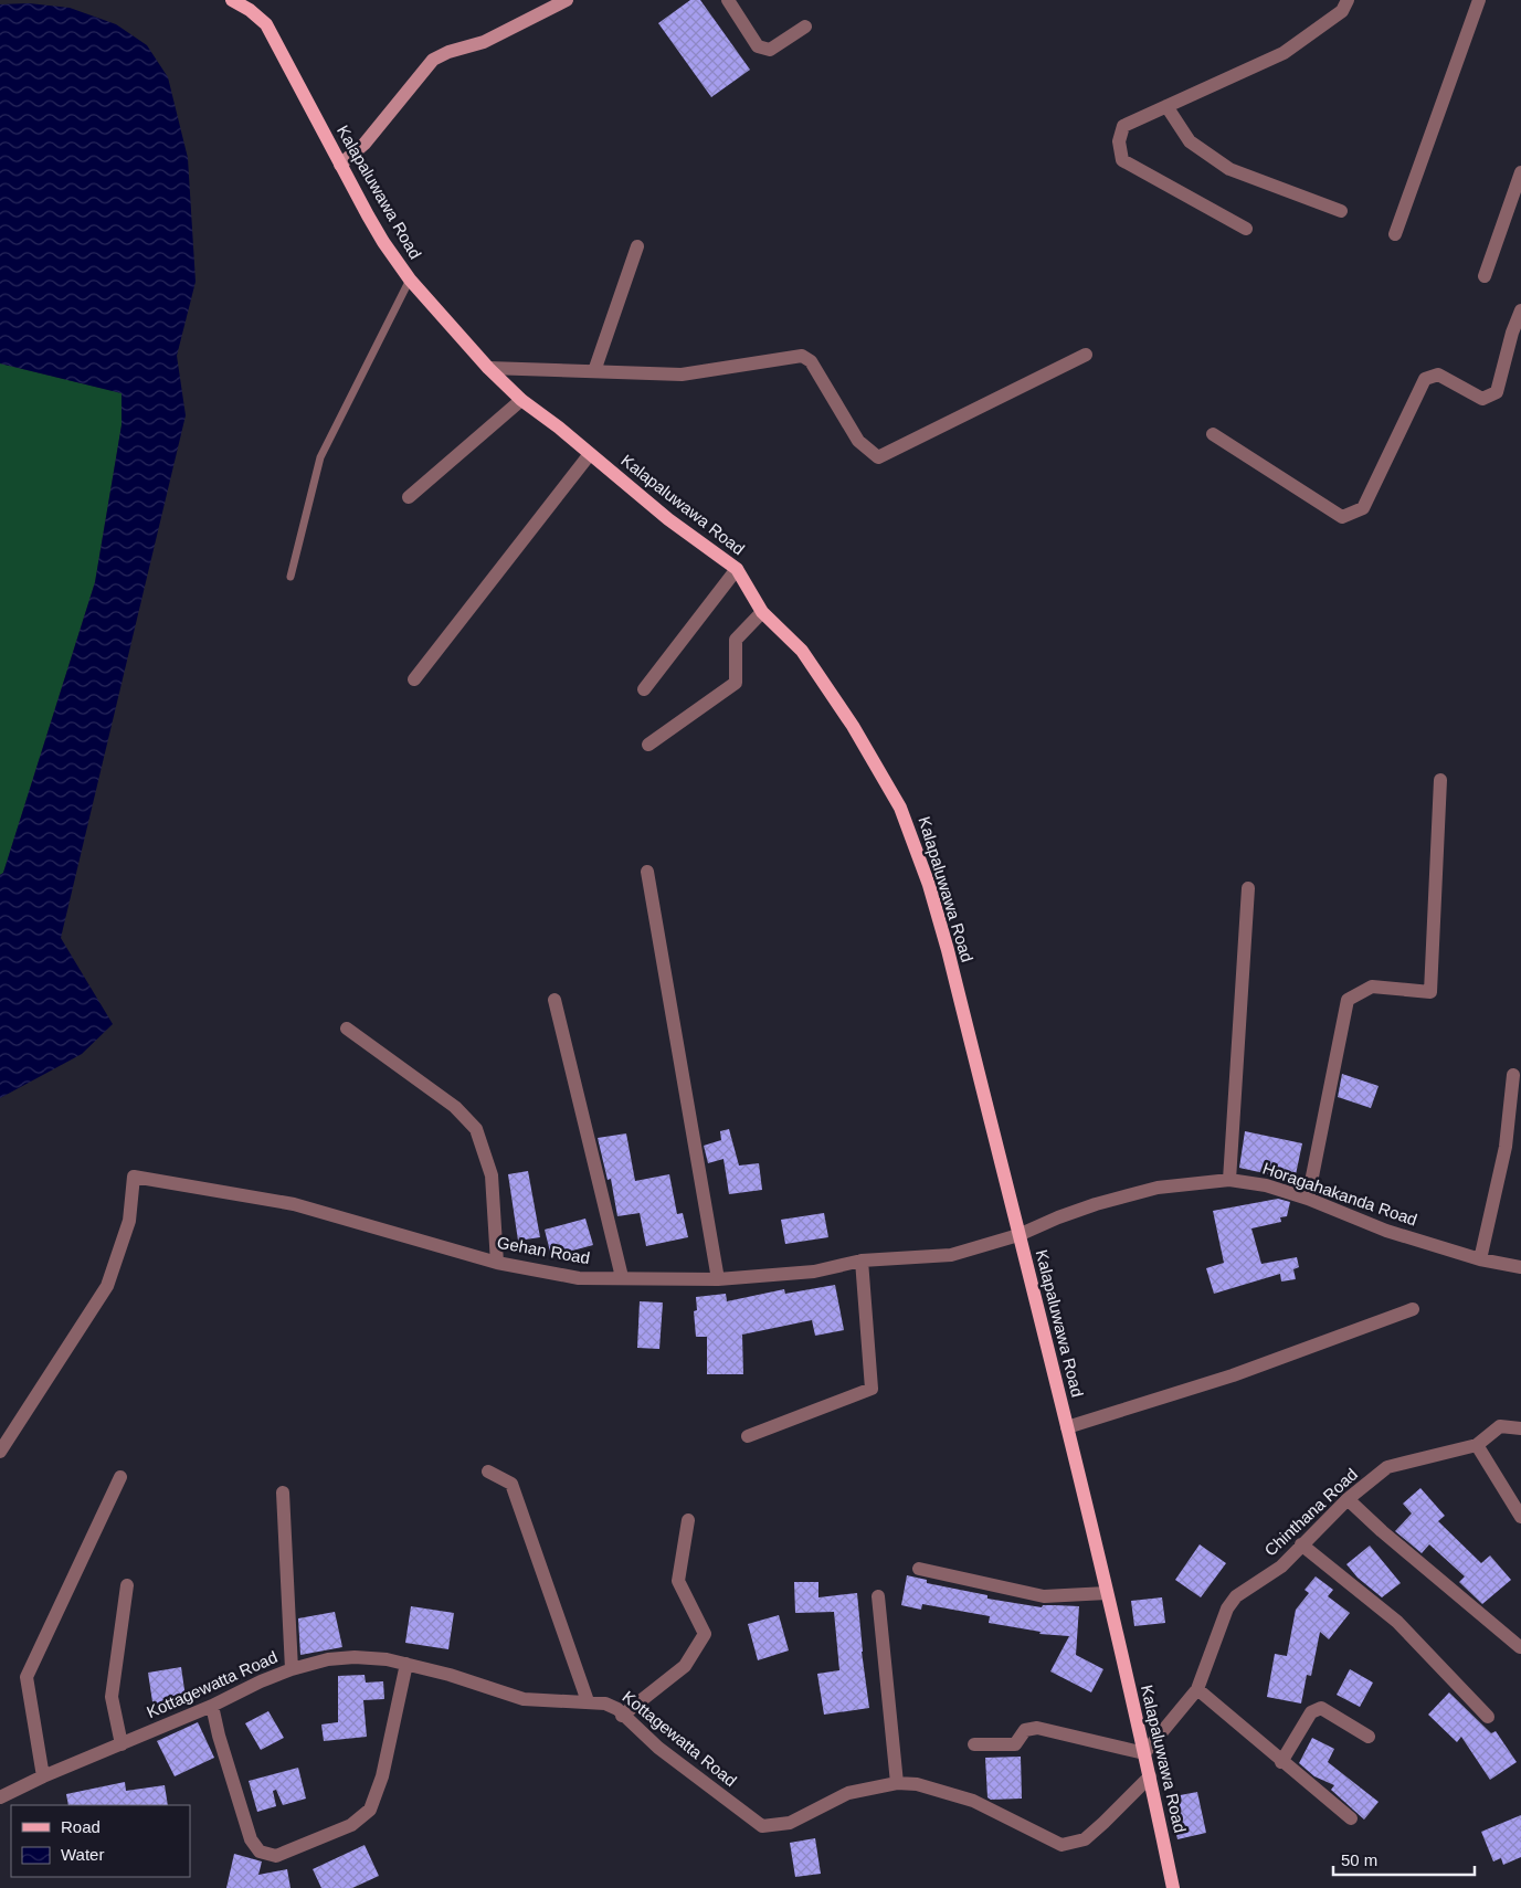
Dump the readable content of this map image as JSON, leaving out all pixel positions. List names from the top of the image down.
{
  "streets": {
    "main road": ["Kalapaluwawa Road"],
    "street": [
      "Horagahakanda Road",
      "Gehan Road",
      "Chinthana Road",
      "Kottagewatta Road"
    ]
  },
  "crossings": [
    ["Kalapaluwawa Road", "Horagahakanda Road"],
    ["Kalapaluwawa Road", "Gehan Road"],
    ["Kalapaluwawa Road", "Chinthana Road"],
    ["Kalapaluwawa Road", "Kottagewatta Road"],
    ["Horagahakanda Road", "Gehan Road"]
  ],
  "legend": ["Road", "Water"],
  "scale_bar": "50 m"
}
